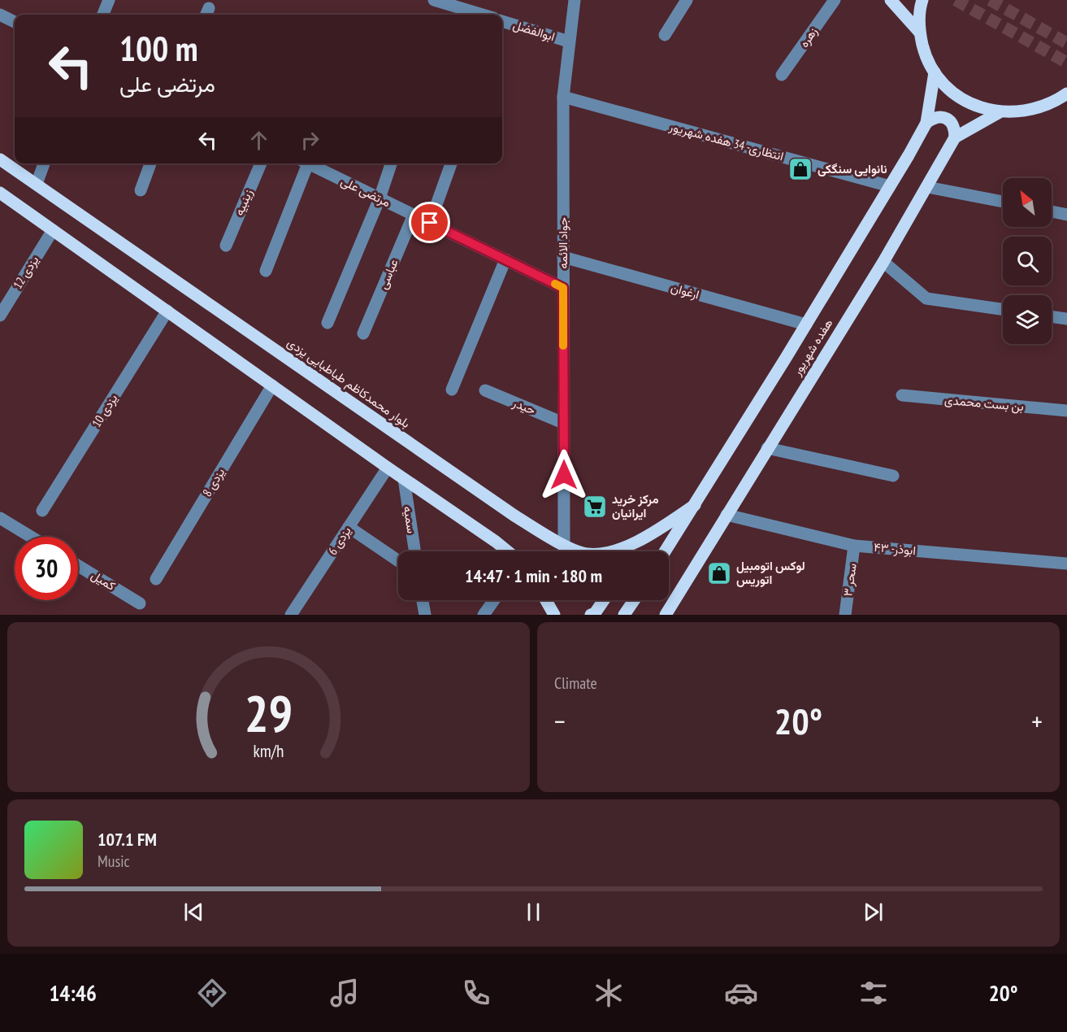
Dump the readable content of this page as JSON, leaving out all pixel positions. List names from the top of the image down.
{
  "streets": {
    "main road": ["هفده شهریور", "بلوار محمدکاظم طباطبایی یزدی"],
    "street": [
      "ابوالفضل",
      "زهره",
      "انتظاری- 34 هفده شهریور",
      "مرتضی علی",
      "زینبیه",
      "جواد الائمه",
      "یزدی 12",
      "عباسی",
      "ارغوان",
      "بن بست محمدی",
      "حیدر",
      "یزدی 10",
      "یزدی 8",
      "سمیه",
      "یزدی 6",
      "ابوذر- ۴۳",
      "سحر ۳",
      "کمیل"
    ]
  },
  "crossings": [
    ["ابوالفضل", "جواد الائمه"],
    ["انتظاری- 34 هفده شهریور", "جواد الائمه"],
    ["انتظاری- 34 هفده شهریور", "هفده شهریور"],
    ["مرتضی علی", "جواد الائمه"],
    ["مرتضی علی", "عباسی"],
    ["جواد الائمه", "ارغوان"],
    ["جواد الائمه", "بلوار محمدکاظم طباطبایی یزدی"],
    ["جواد الائمه", "حیدر"],
    ["ارغوان", "هفده شهریور"],
    ["هفده شهریور", "بلوار محمدکاظم طباطبایی یزدی"],
    ["هفده شهریور", "ابوذر- ۴۳"],
    ["ابوذر- ۴۳", "سحر ۳"]
  ],
  "places": {
    "shop": ["نانوایی سنگکی", "لوکس اتومبیل اتوریس"],
    "supermarket": ["مرکز خرید ایرانیان"]
  },
  "north": "top left",
  "page": {
    "turn": ["100 m", "مرتضی علی"],
    "limit": "30",
    "trip": "14:47 · 1 min · 180 m",
    "tile": "Climate",
    "heat": ["−", "20°", "+"],
    "song": ["107.1 FM", "Music"],
    "tabs": ["14:46", "20°"],
    "gauge": ["29", "km/h"]
  }
}
